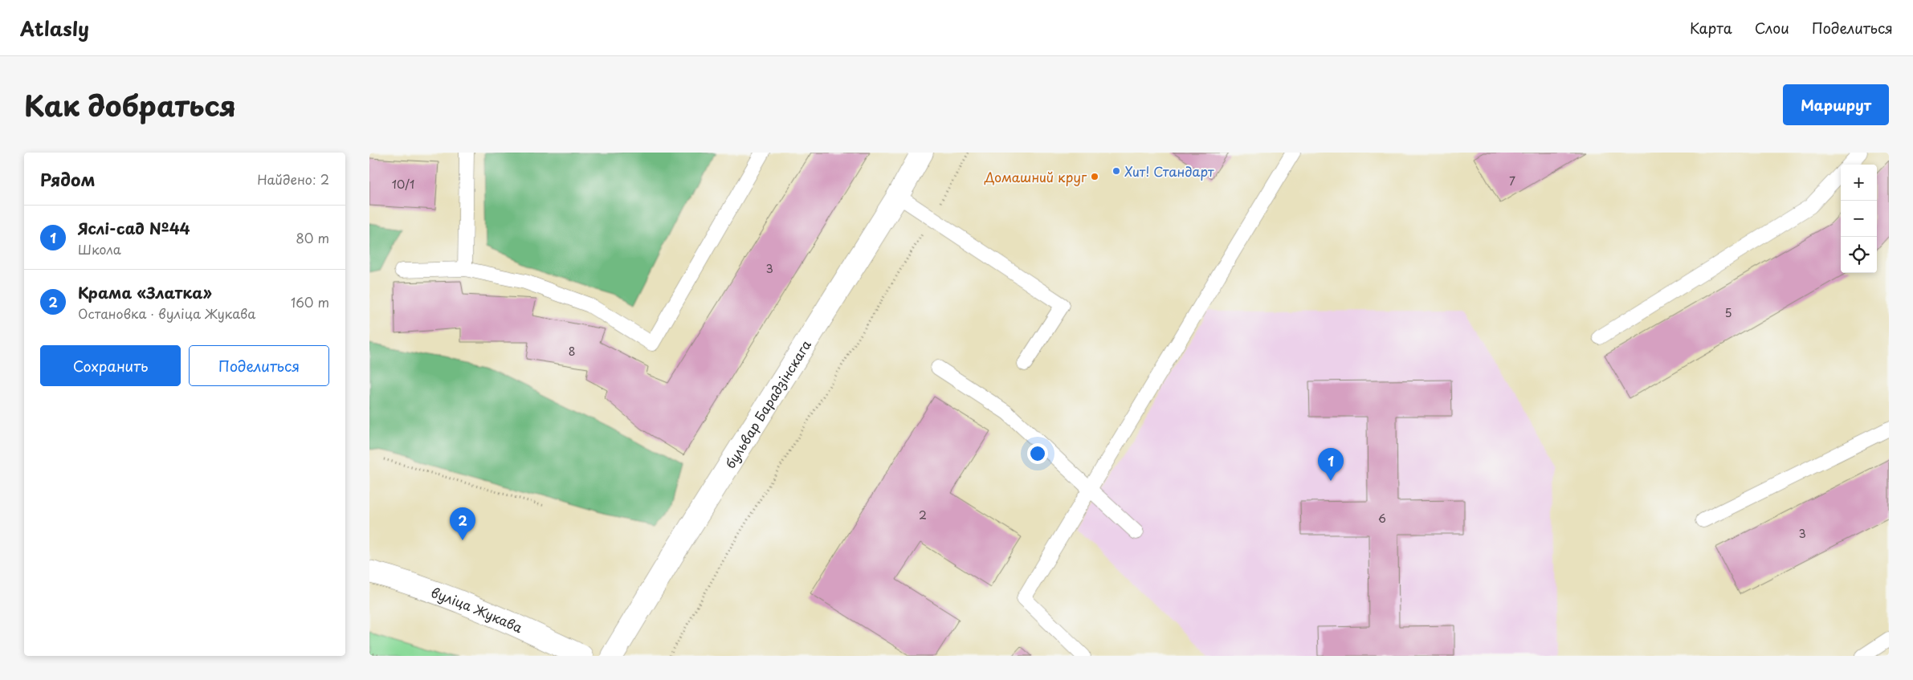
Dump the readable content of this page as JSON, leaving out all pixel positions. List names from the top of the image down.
{
  "streets": {
    "street": ["бульвар Барадзінскага", "вуліца Жукава"]
  },
  "places": ["Хит! Стандарт", "Домашний круг"],
  "house_numbers": [
    "7",
    "10/1",
    "3",
    "5",
    "8",
    "2",
    "6",
    "3"
  ],
  "page": {
    "header": "Atlasly",
    "nav": ["Карта", "Слои", "Поделиться"],
    "title": "Как добраться",
    "buttons": [
      "Маршрут",
      ["Сохранить", "Поделиться"]
    ],
    "heading": ["Рядом", "Найдено: 2"],
    "map_buttons": ["+", "−"],
    "list": [
      {
        "mark": "1",
        "name": "Яслі-сад №44",
        "note": "Школа",
        "value": "80 m"
      },
      {
        "mark": "2",
        "name": "Крама «Златка»",
        "note": "Остановка · вуліца Жукава",
        "value": "160 m"
      }
    ],
    "pins": ["1", "2"]
  }
}
